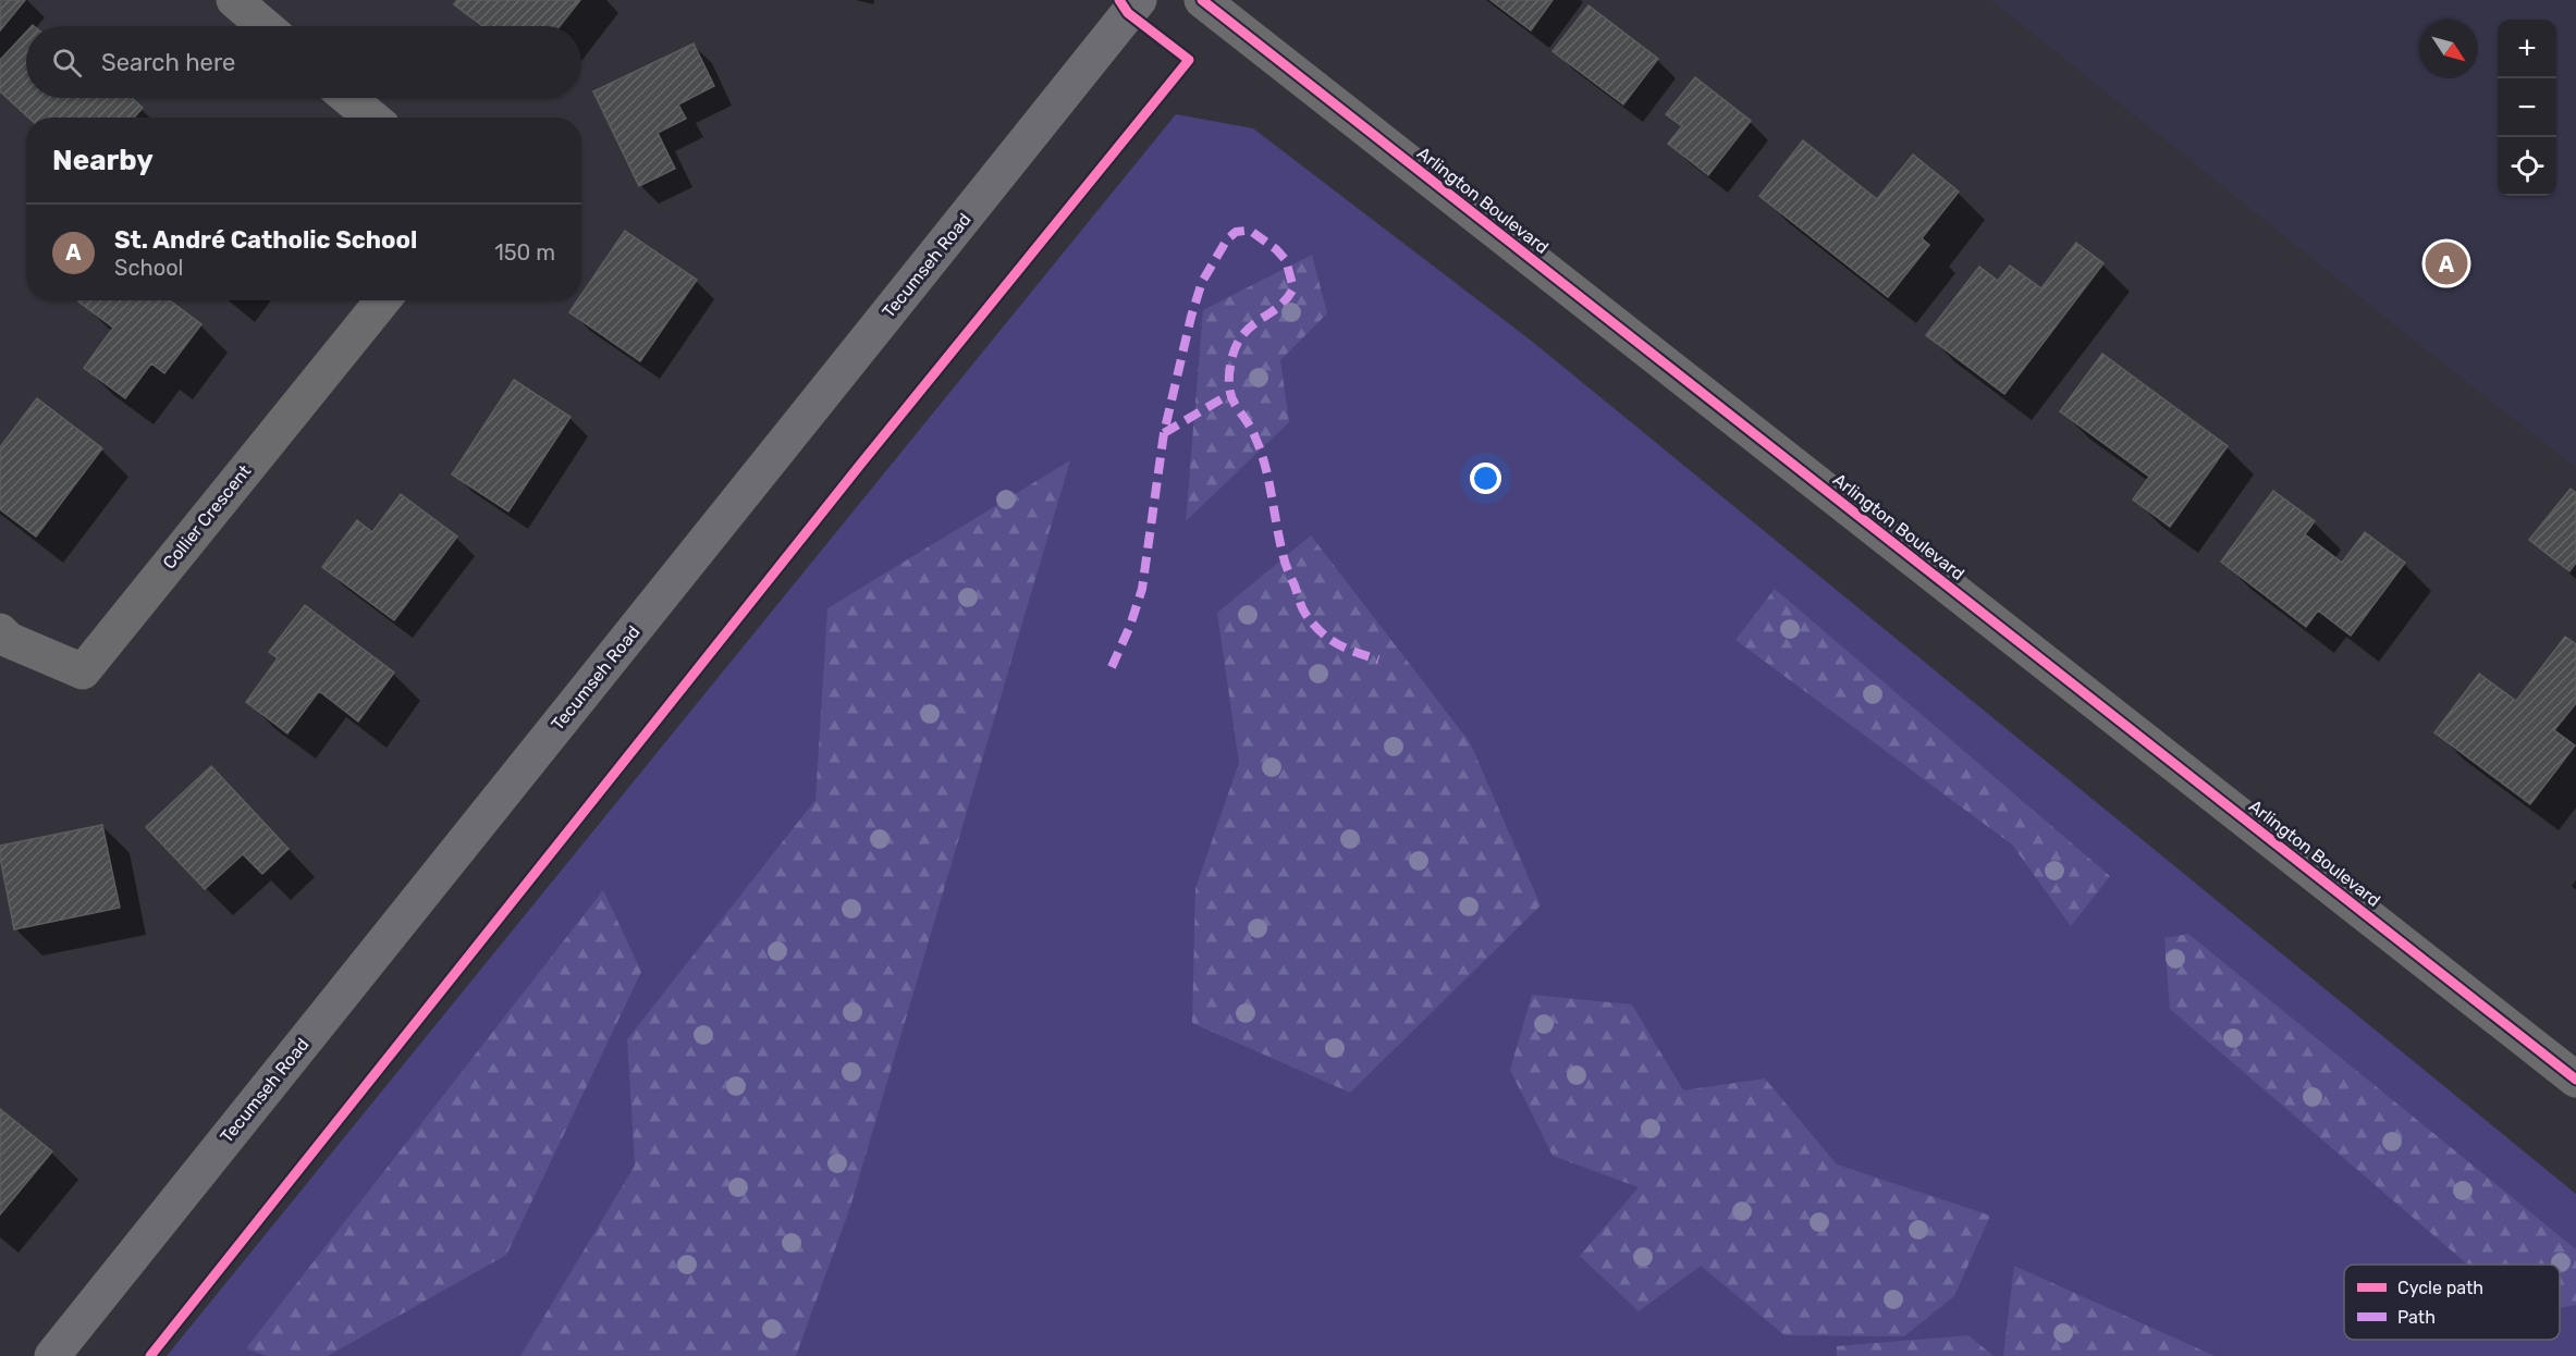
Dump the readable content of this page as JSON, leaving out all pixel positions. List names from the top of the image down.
{
  "streets": {
    "main road": ["Tecumseh Road"],
    "street": ["Arlington Boulevard", "Collier Crescent"]
  },
  "legend": ["Cycle path", "Path"],
  "north": "bottom right",
  "page": {
    "map_buttons": ["+", "−"],
    "search": "Search here",
    "heading": "Nearby",
    "list": [
      {
        "mark": "A",
        "name": "St. André Catholic School",
        "note": "School",
        "value": "150 m"
      }
    ],
    "pins": "A"
  }
}
